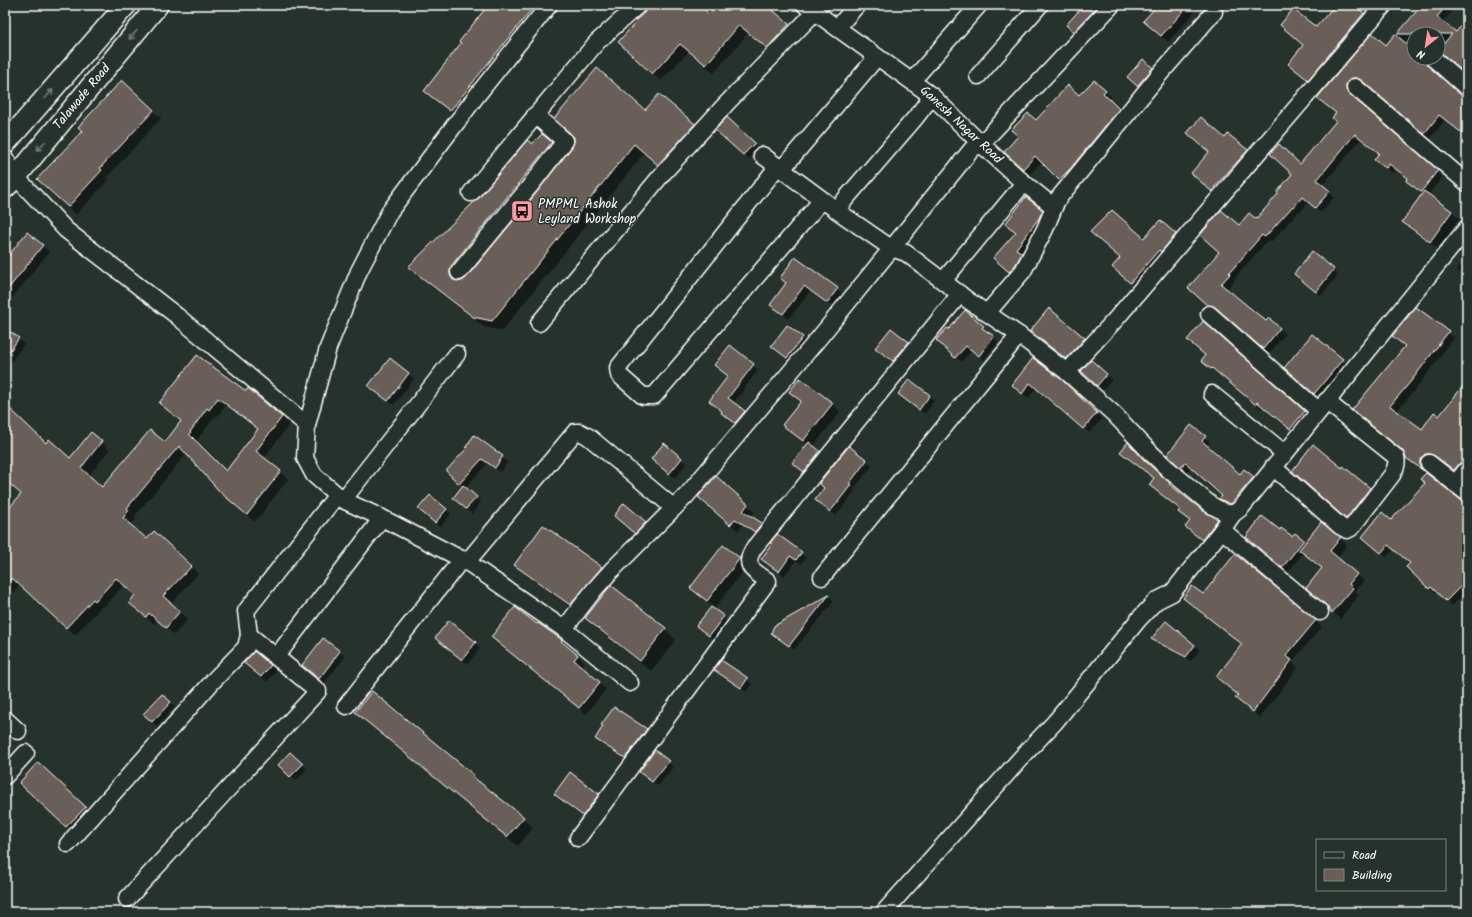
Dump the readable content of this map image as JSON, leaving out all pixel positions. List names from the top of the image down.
{
  "streets": {
    "main road": ["Talawade Road"],
    "street": ["Ganesh Nagar Road"]
  },
  "places": {
    "bus stop": ["PMPML Ashok Leyland Workshop"]
  },
  "legend": ["Road", "Building"],
  "north": "bottom left"
}
